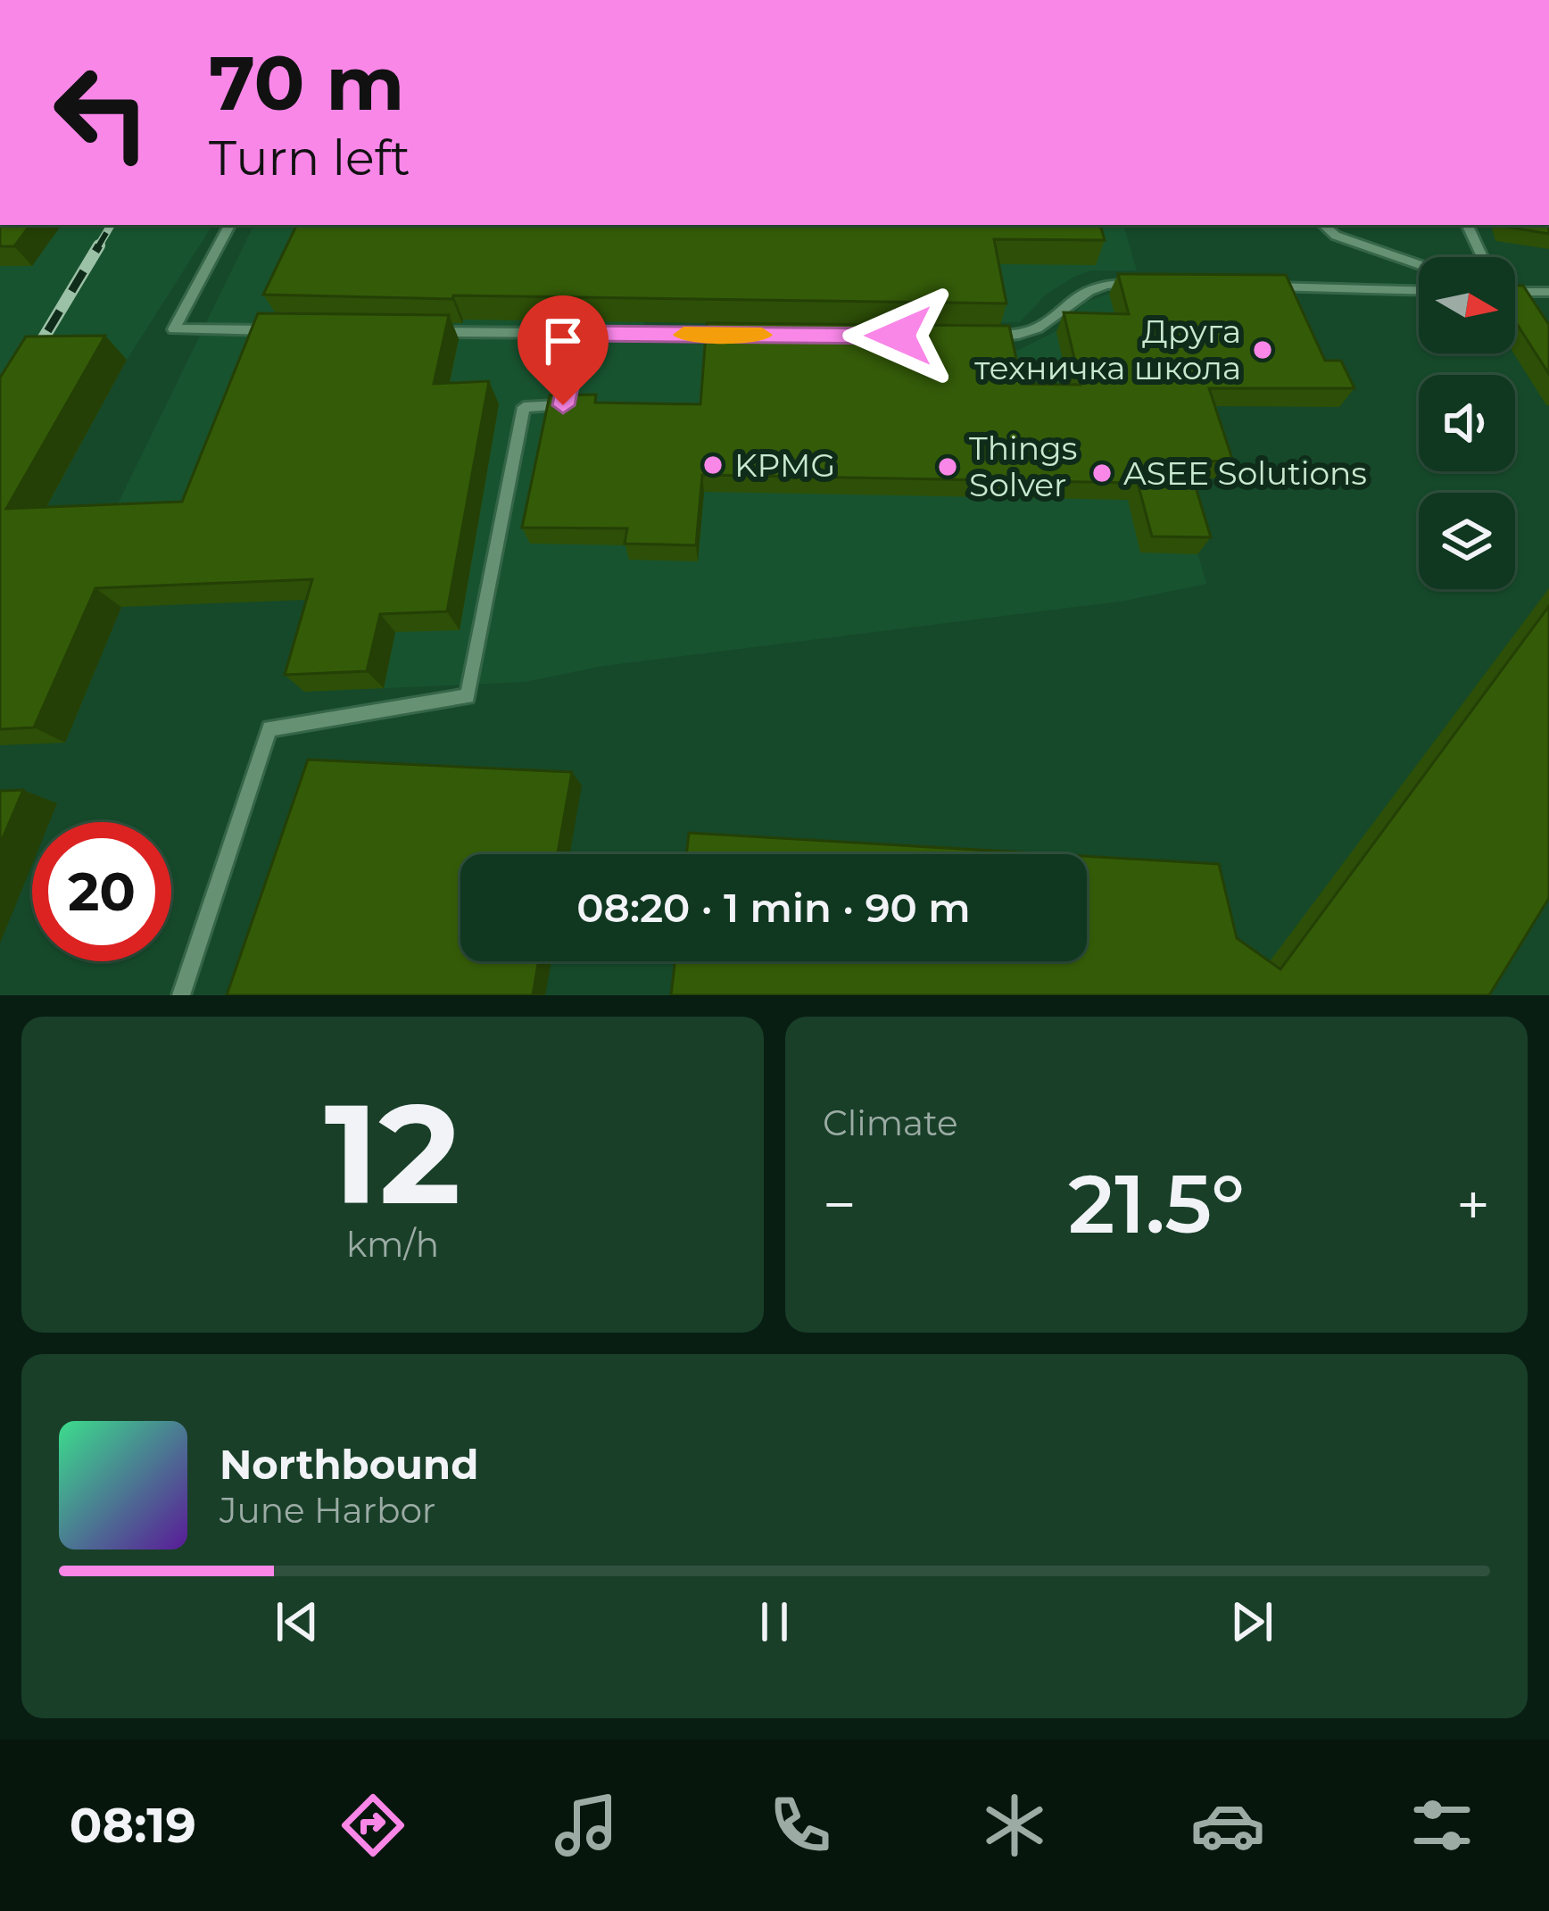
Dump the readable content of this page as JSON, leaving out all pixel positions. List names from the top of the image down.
{
  "places": [
    "Друга техничка школа",
    "KPMG",
    "Things Solver",
    "ASEE Solutions"
  ],
  "north": "right",
  "page": {
    "turn": ["70 m", "Turn left"],
    "limit": "20",
    "trip": "08:20 · 1 min · 90 m",
    "tile": [
      ["12", "km/h"],
      "Climate"
    ],
    "heat": ["−", "21.5°", "+"],
    "song": ["Northbound", "June Harbor"],
    "tabs": "08:19"
  }
}
